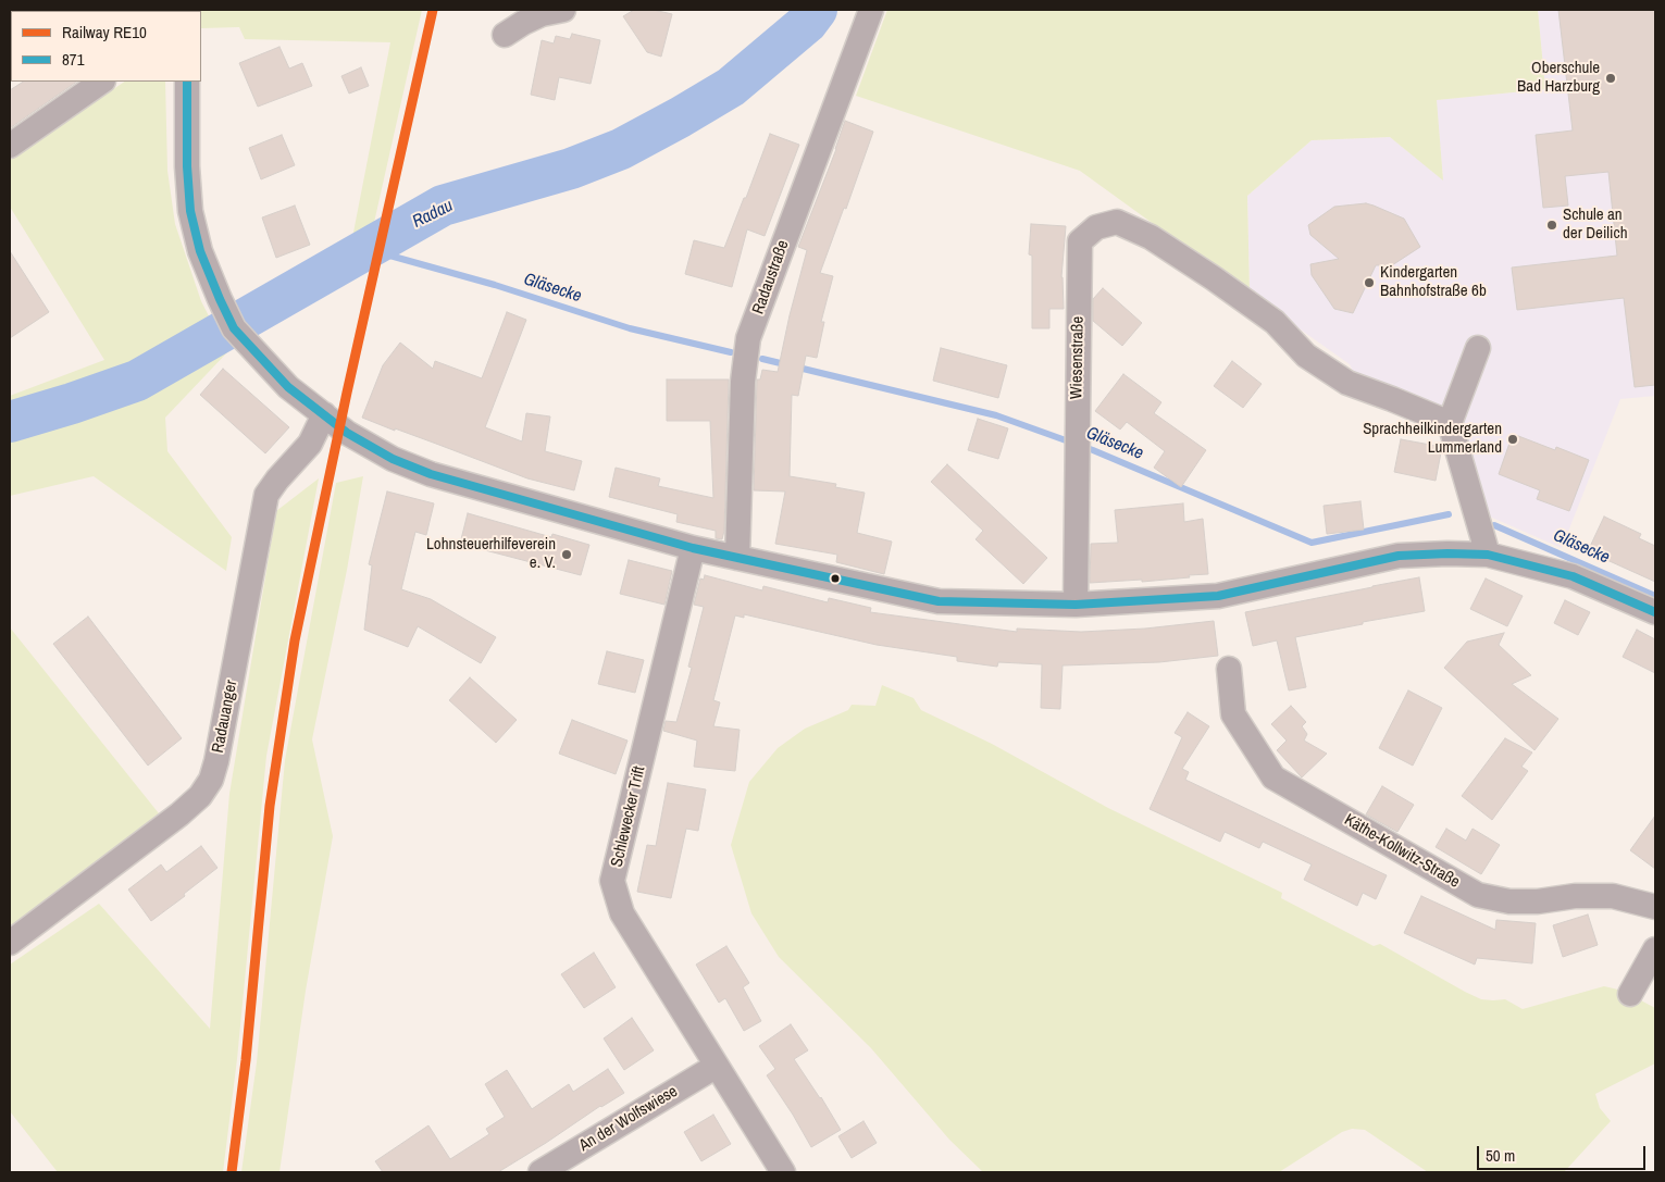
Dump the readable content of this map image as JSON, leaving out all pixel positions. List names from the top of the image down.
{
  "streets": {
    "street": [
      "Radaustraße",
      "Wiesenstraße",
      "Radauanger",
      "Schlewecker Trift",
      "Käthe-Kollwitz-Straße",
      "An der Wolfswiese"
    ]
  },
  "crossings": [
    ["Schlewecker Trift", "An der Wolfswiese"]
  ],
  "water": ["Radau", "Gläsecke"],
  "places": [
    "Oberschule Bad Harzburg",
    "Schule an der Deilich",
    "Kindergarten Bahnhofstraße 6b",
    "Sprachheilkindergarten Lummerland",
    "Lohnsteuerhilfeverein e. V."
  ],
  "lines": ["rail line RE10", "transit line 871"],
  "legend": ["Railway RE10", "871"],
  "scale_bar": "50 m"
}
